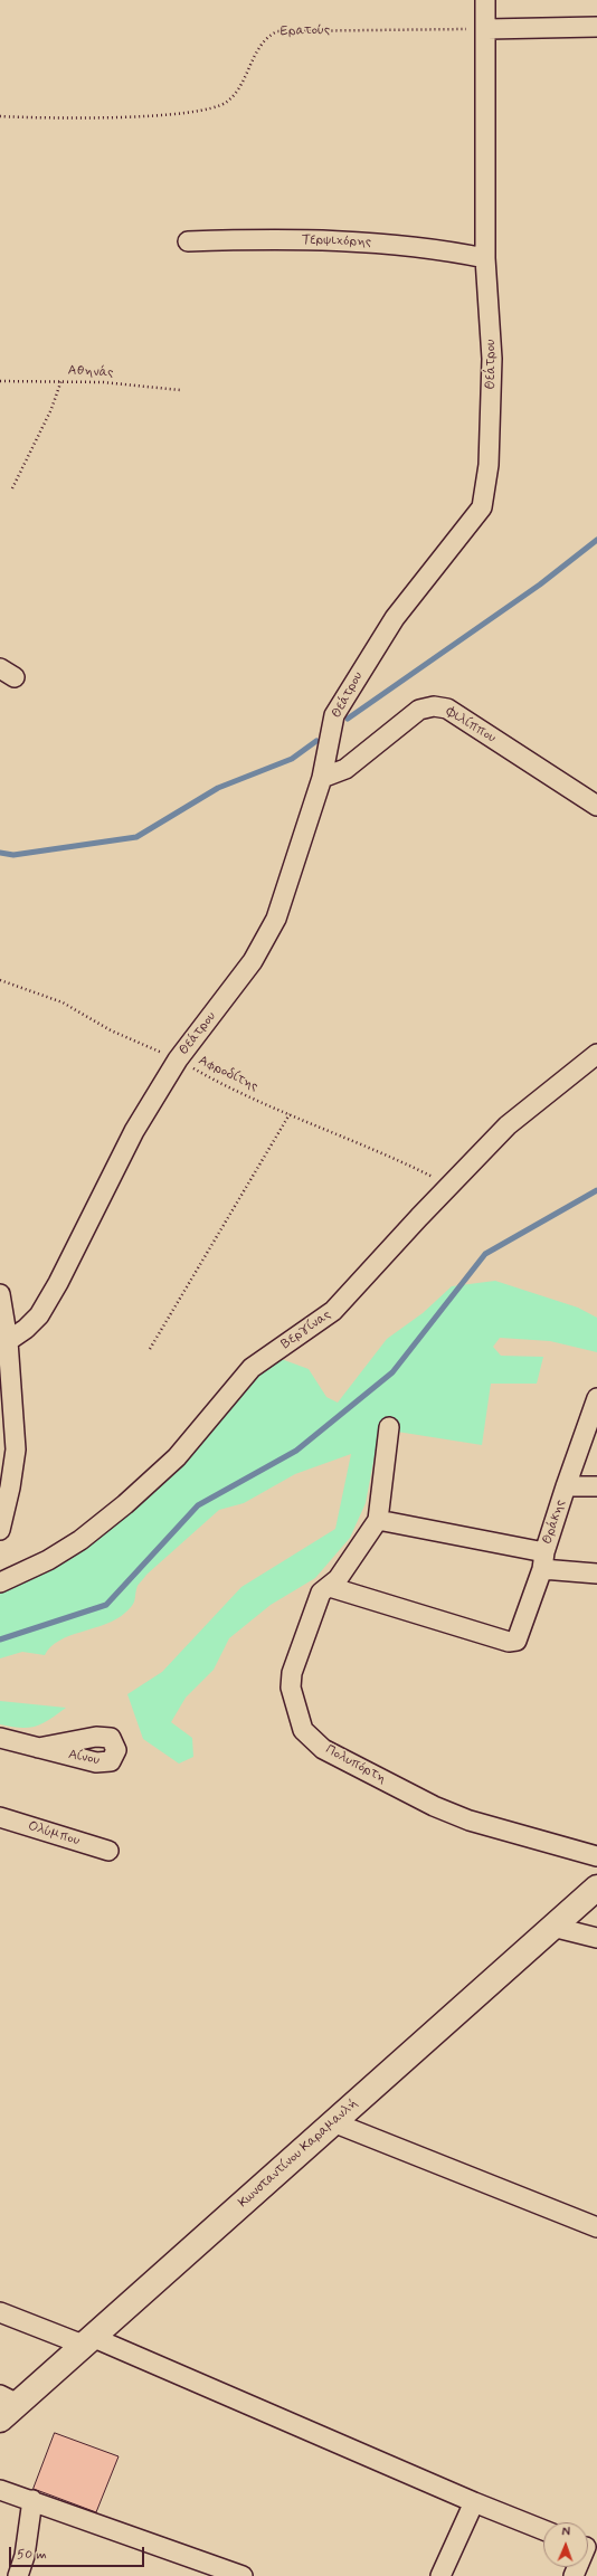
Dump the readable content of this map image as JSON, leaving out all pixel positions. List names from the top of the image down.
{
  "streets": {
    "main road": ["Κωνσταντίνου Καραμανλή"],
    "street": [
      "Τερψιχόρης",
      "Θεάτρου",
      "Φιλίππου",
      "Βεργίνας",
      "Θράκης",
      "Πολυπόρτη",
      "Ολύμπου"
    ],
    "path": ["Ερατούς", "Αθηνάς", "Αφροδίτης"]
  },
  "crossings": [
    ["Ερατούς", "Θεάτρου"],
    ["Τερψιχόρης", "Θεάτρου"],
    ["Θεάτρου", "Φιλίππου"],
    ["Θεάτρου", "Αφροδίτης"],
    ["Αφροδίτης", "Βεργίνας"],
    ["Θράκης", "Πολυπόρτη"]
  ],
  "scale_bar": "50 m",
  "north": "top"
}
